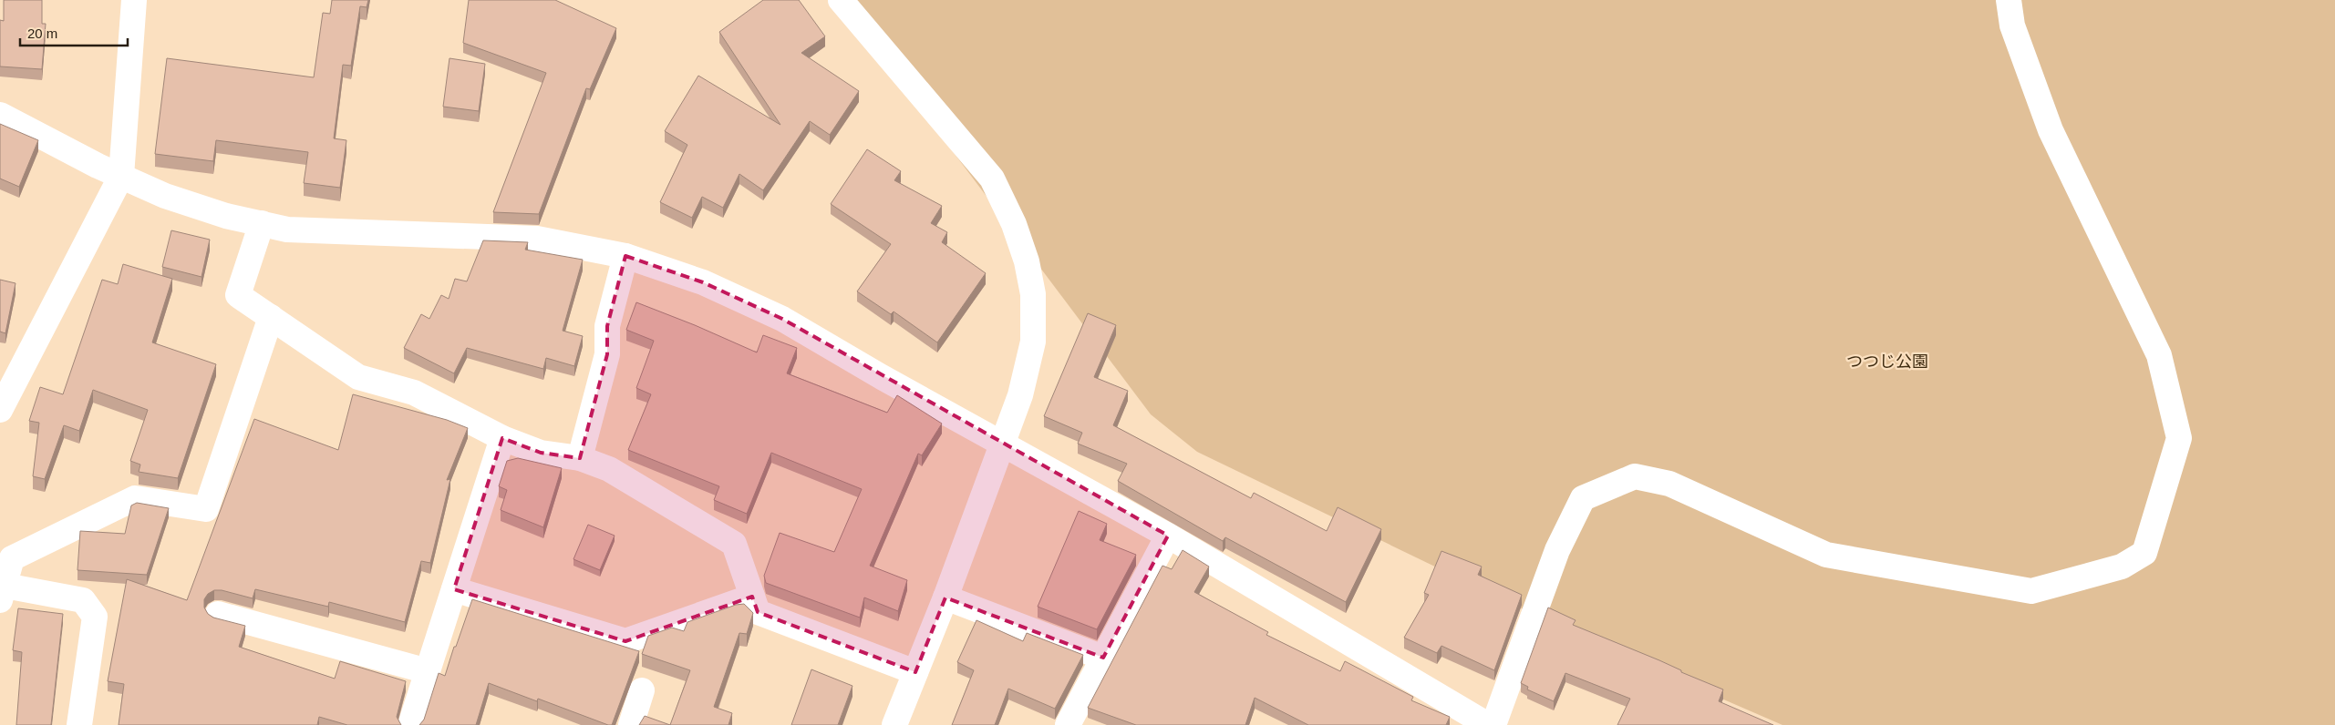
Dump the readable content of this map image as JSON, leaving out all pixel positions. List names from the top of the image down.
{
  "parks": ["つつじ公園"],
  "scale_bar": "20 m"
}
